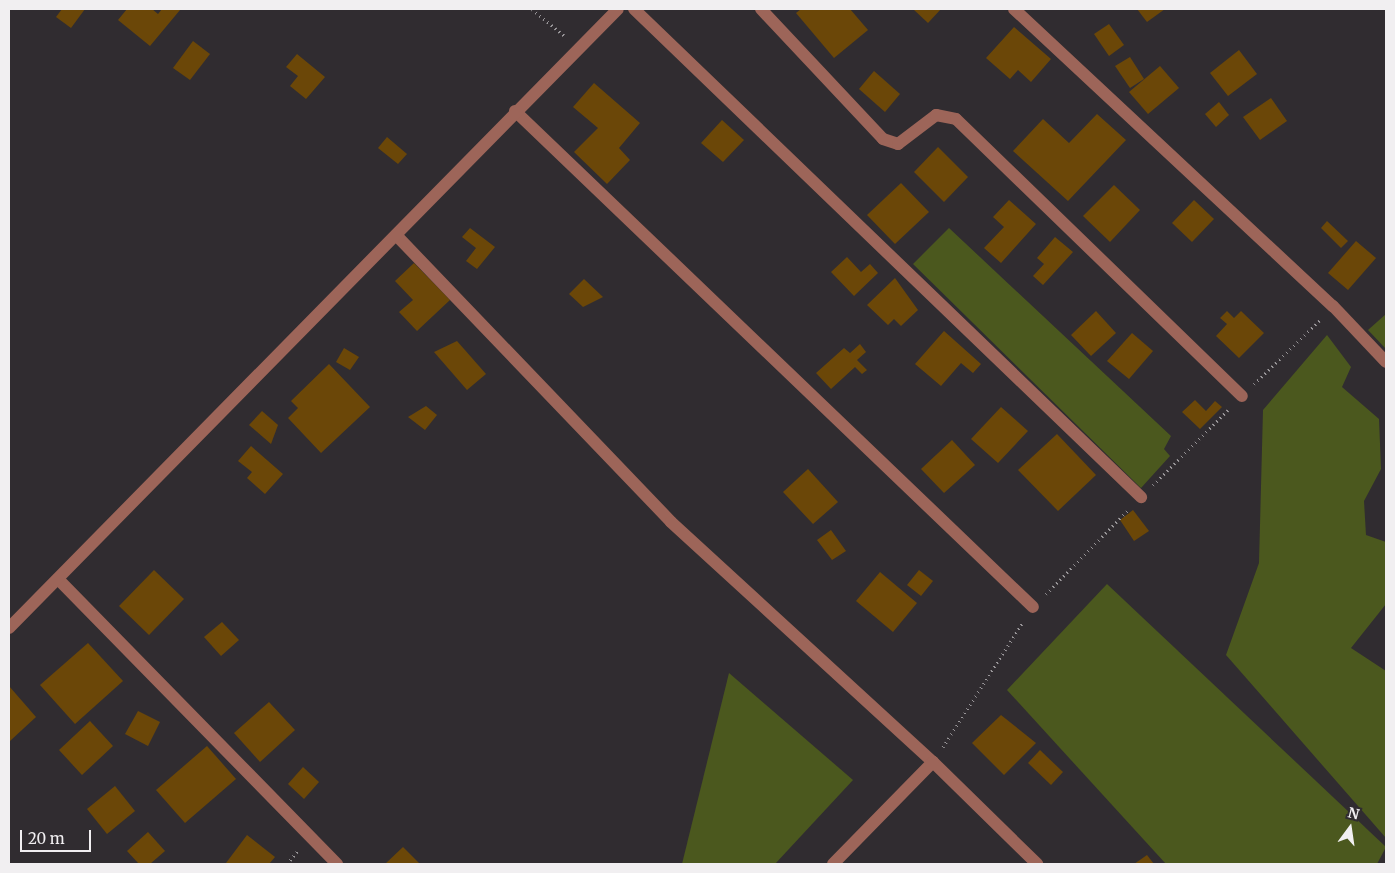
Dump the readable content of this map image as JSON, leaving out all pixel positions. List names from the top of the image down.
{
  "scale_bar": "20 m",
  "north": "top"
}
